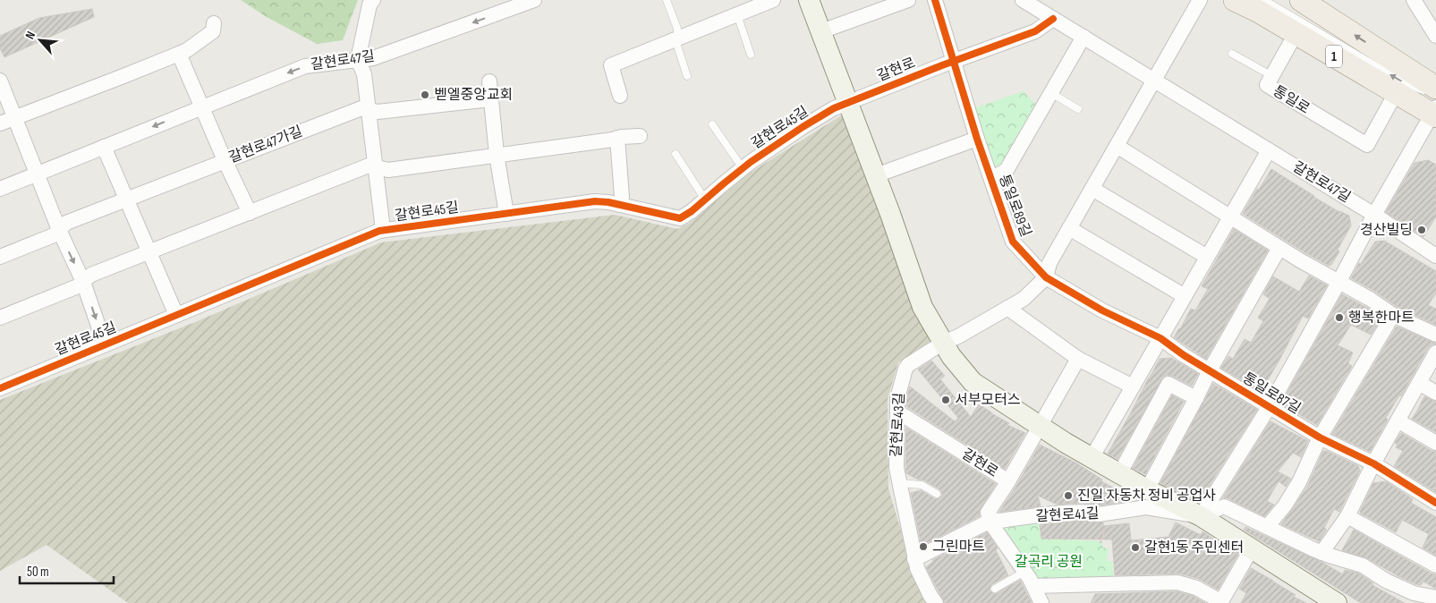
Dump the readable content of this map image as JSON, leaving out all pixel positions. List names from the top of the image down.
{
  "streets": {
    "main road": ["1"],
    "street": [
      "갈현로47길",
      "갈현로",
      "통일로",
      "갈현로45길",
      "갈현로47가길",
      "통일로89길",
      "통일로87길",
      "갈현로43길",
      "갈현로41길"
    ]
  },
  "crossings": [
    ["1", "통일로"],
    ["1", "통일로87길"],
    ["갈현로47길", "갈현로45길"],
    ["갈현로47길", "통일로87길"],
    ["갈현로", "갈현로45길"],
    ["갈현로", "통일로89길"],
    ["갈현로", "갈현로43길"],
    ["갈현로45길", "갈현로47가길"],
    ["통일로89길", "통일로87길"],
    ["갈현로43길", "갈현로41길"]
  ],
  "parks": ["갈곡리 공원"],
  "places": [
    "벧엘중앙교회",
    "경산빌딩",
    "행복한마트",
    "서부모터스",
    "진일 자동차 정비 공업사",
    "그린마트",
    "갈현1동 주민센터"
  ],
  "scale_bar": "50 m",
  "north": "top left"
}
